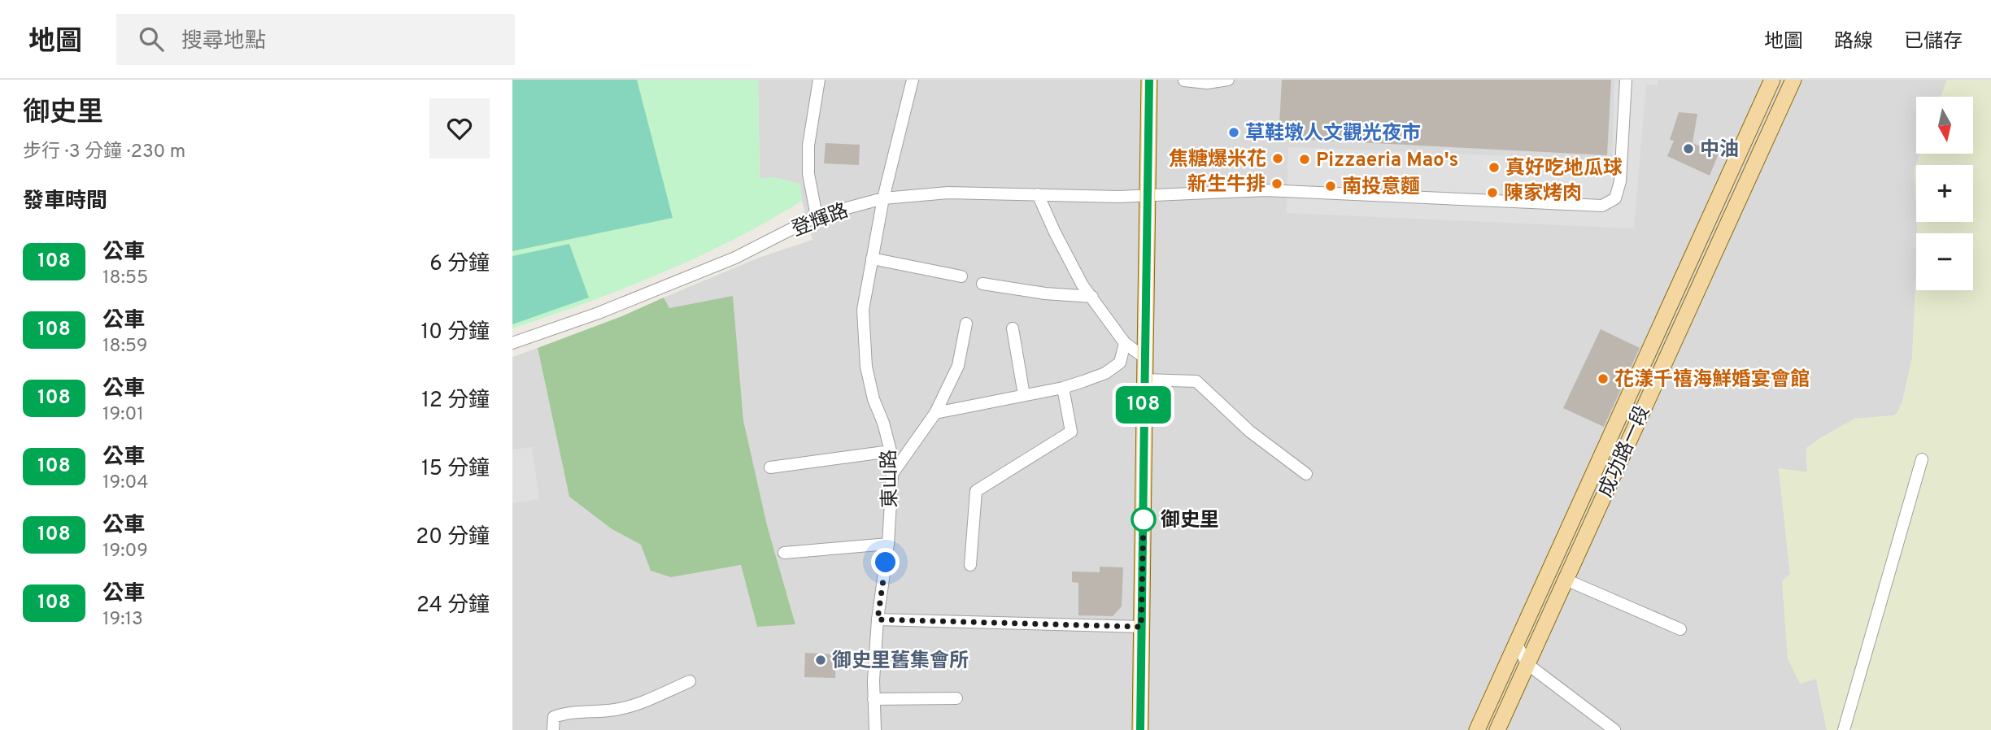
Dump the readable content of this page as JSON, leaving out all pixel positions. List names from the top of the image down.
{
  "streets": {
    "main road": ["成功路一段"],
    "street": ["登輝路", "東山路"]
  },
  "crossings": [
    ["登輝路", "東山路"]
  ],
  "places": [
    "草鞋墩人文觀光夜市",
    "中油",
    "焦糖爆米花",
    "Pizzaeria Mao's",
    "真好吃地瓜球",
    "新生牛排",
    "南投意麵",
    "陳家烤肉",
    "花漾千禧海鮮婚宴會館",
    "御史里",
    "御史里舊集會所"
  ],
  "lines": ["bus line 108"],
  "north": "bottom",
  "page": {
    "header": "地圖",
    "search": "搜尋地點",
    "nav": ["地圖", "路線", "已儲存"],
    "heading": [
      ["御史里", "步行 · 3 分鐘 · 230 m"],
      "發車時間"
    ],
    "on_map": "108",
    "map_buttons": ["+", "−"],
    "list": [
      {
        "mark": "108",
        "name": "公車",
        "note": "18:55",
        "value": "6 分鐘"
      },
      {
        "mark": "108",
        "name": "公車",
        "note": "18:59",
        "value": "10 分鐘"
      },
      {
        "mark": "108",
        "name": "公車",
        "note": "19:01",
        "value": "12 分鐘"
      },
      {
        "mark": "108",
        "name": "公車",
        "note": "19:04",
        "value": "15 分鐘"
      },
      {
        "mark": "108",
        "name": "公車",
        "note": "19:09",
        "value": "20 分鐘"
      },
      {
        "mark": "108",
        "name": "公車",
        "note": "19:13",
        "value": "24 分鐘"
      }
    ]
  }
}
